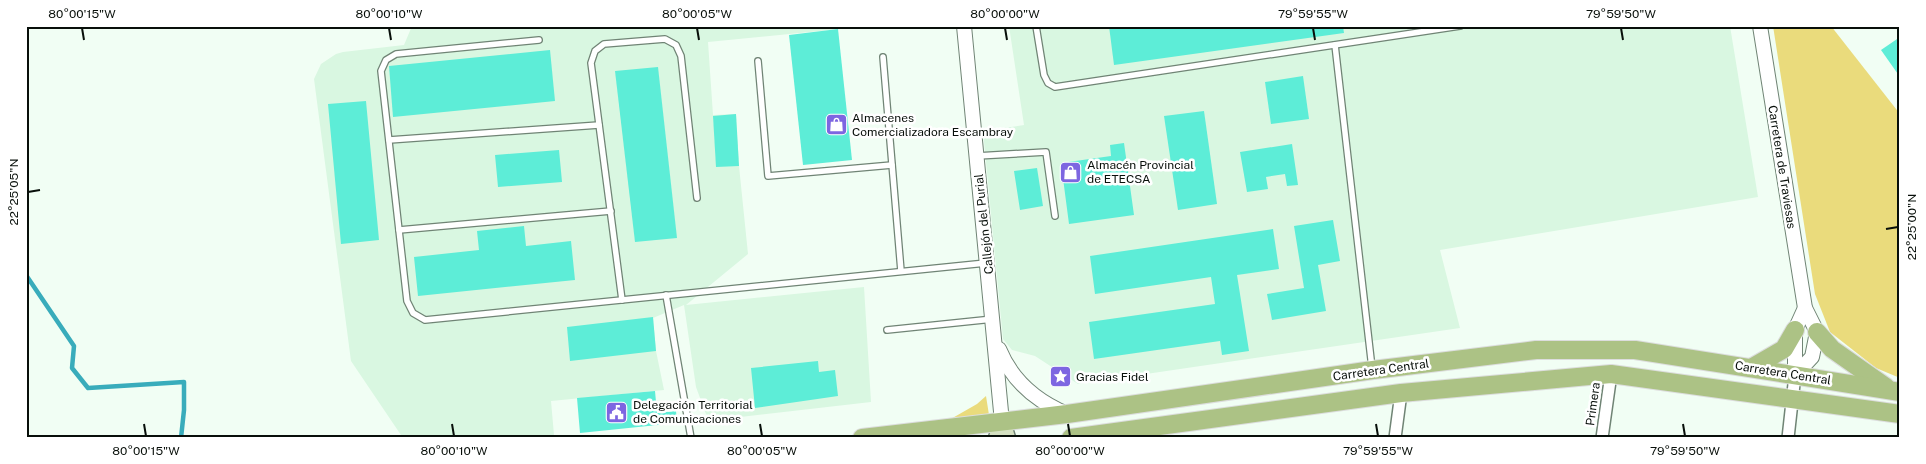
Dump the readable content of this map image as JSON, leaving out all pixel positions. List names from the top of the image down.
{
  "streets": {
    "main road": ["Carretera Central"],
    "street": ["Carretera de Traviesas", "Callejón del Purial", "Primera"]
  },
  "crossings": [
    ["Callejón del Purial", "Carretera Central"],
    ["Carretera Central", "Primera"]
  ],
  "places": {
    "shop": ["Almacenes Comercializadora Escambray", "Almacén Provincial de ETECSA"],
    "place": ["Gracias Fidel"],
    "public building": ["Delegación Territorial de Comunicaciones"]
  },
  "coordinates": [
    "80°00'15\"W",
    "80°00'10\"W",
    "80°00'05\"W",
    "80°00'00\"W",
    "79°59'55\"W",
    "79°59'50\"W",
    "22°25'05\"N",
    "22°25'00\"N"
  ]
}
